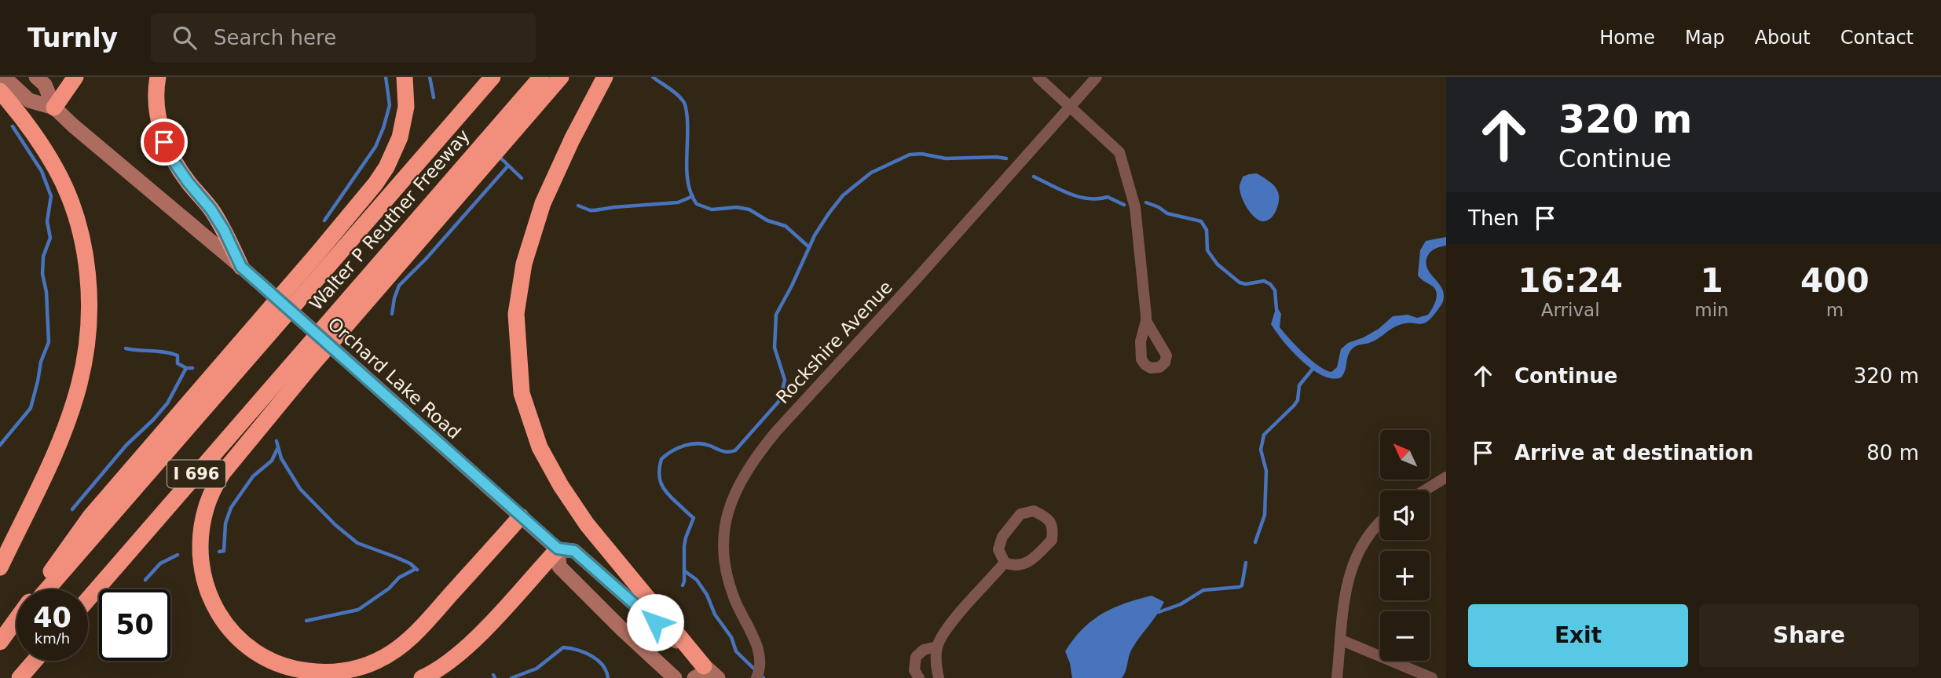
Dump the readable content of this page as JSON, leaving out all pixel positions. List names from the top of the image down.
{
  "streets": {
    "highway": ["Walter P Reuther Freeway", "I 696"],
    "main road": ["Orchard Lake Road"],
    "street": ["Rockshire Avenue"]
  },
  "north": "top left",
  "page": {
    "header": "Turnly",
    "search": "Search here",
    "nav": [
      "Home",
      "Map",
      "About",
      "Contact"
    ],
    "turn": ["320 m", "Continue"],
    "then": "Then",
    "eta": [
      "16:24",
      "Arrival",
      "1",
      "min",
      "400",
      "m"
    ],
    "list": [
      {
        "name": "Continue",
        "value": "320 m"
      },
      {
        "name": "Arrive at destination",
        "value": "80 m"
      }
    ],
    "map_buttons": ["+", "−"],
    "speed": "40 km/h",
    "limit": "50",
    "buttons": ["Exit", "Share"]
  }
}
